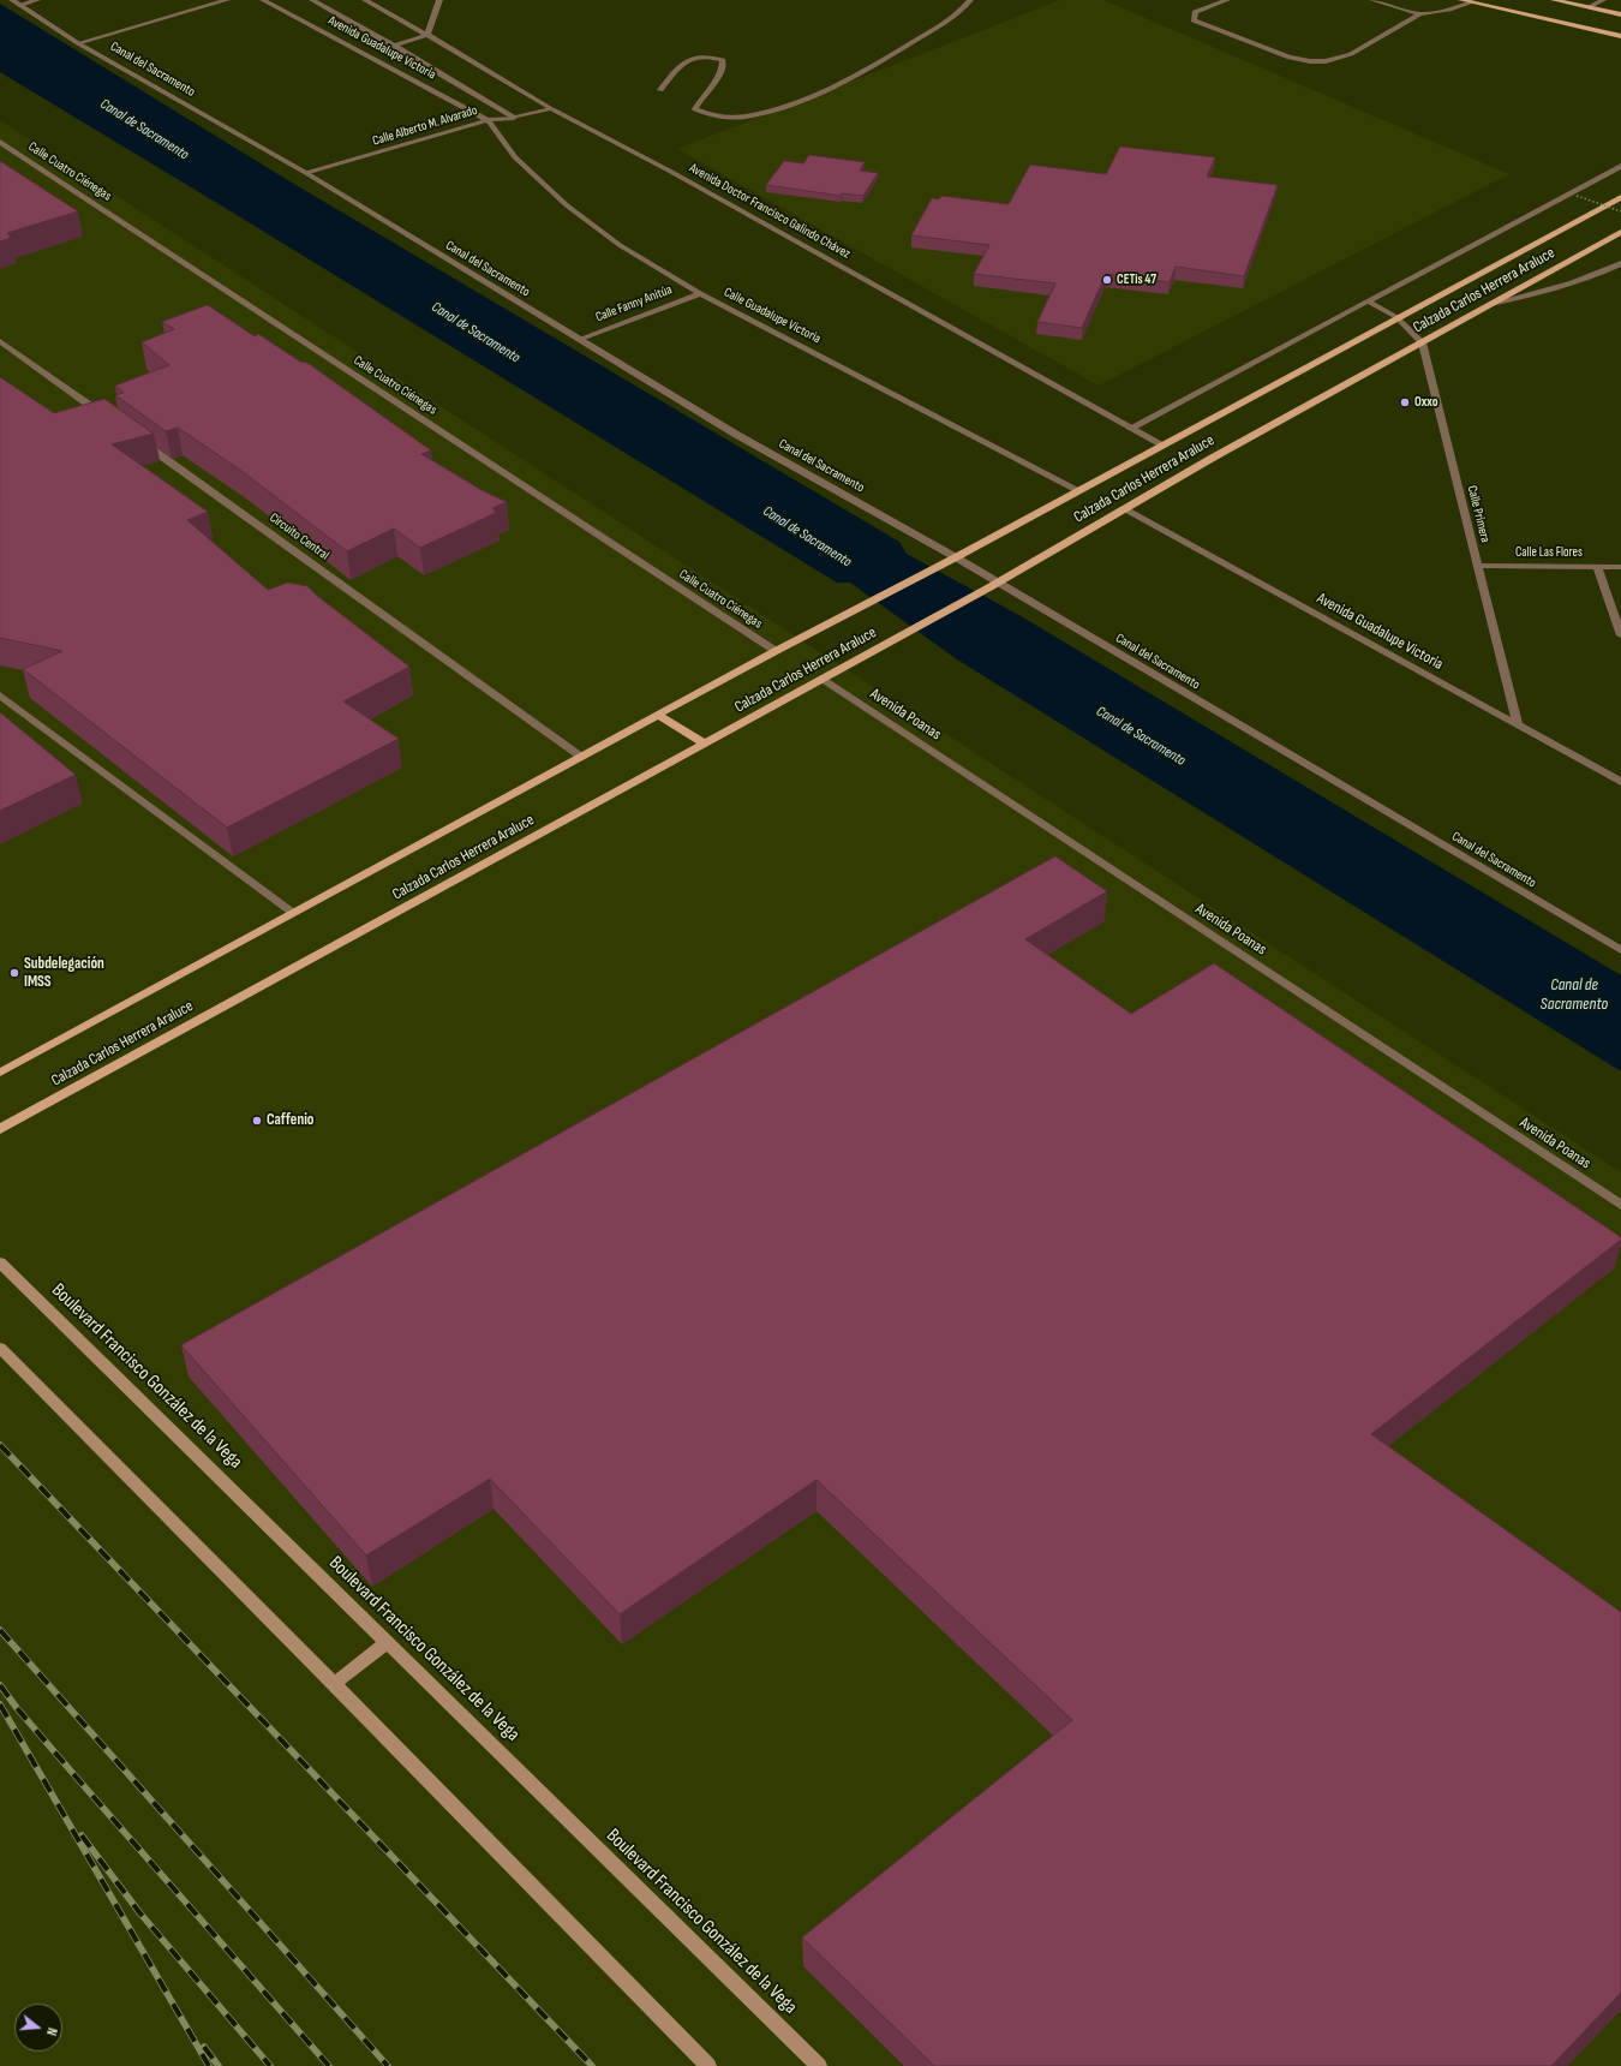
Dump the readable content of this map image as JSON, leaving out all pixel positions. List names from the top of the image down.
{
  "streets": {
    "main road": ["Calzada Carlos Herrera Araluce", "Boulevard Francisco González de la Vega"],
    "street": [
      "Avenida Guadalupe Victoria",
      "Canal del Sacramento",
      "Calle Alberto M. Alvarado",
      "Calle Cuatro Ciénegas",
      "Avenida Doctor Francisco Galindo Chávez",
      "Calle Fanny Anitúa",
      "Calle Guadalupe Victoria",
      "Calle Primera",
      "Circuito Central",
      "Calle Las Flores",
      "Avenida Poanas"
    ]
  },
  "crossings": [
    ["Avenida Guadalupe Victoria", "Calle Alberto M. Alvarado"],
    ["Avenida Guadalupe Victoria", "Calzada Carlos Herrera Araluce"],
    ["Avenida Guadalupe Victoria", "Calle Guadalupe Victoria"],
    ["Avenida Guadalupe Victoria", "Calle Primera"],
    ["Canal del Sacramento", "Calle Alberto M. Alvarado"],
    ["Canal del Sacramento", "Calzada Carlos Herrera Araluce"],
    ["Canal del Sacramento", "Calle Fanny Anitúa"],
    ["Calle Alberto M. Alvarado", "Avenida Doctor Francisco Galindo Chávez"],
    ["Calle Alberto M. Alvarado", "Calle Guadalupe Victoria"],
    ["Calle Cuatro Ciénegas", "Calzada Carlos Herrera Araluce"],
    ["Avenida Doctor Francisco Galindo Chávez", "Calzada Carlos Herrera Araluce"],
    ["Calzada Carlos Herrera Araluce", "Calle Guadalupe Victoria"],
    ["Calzada Carlos Herrera Araluce", "Calle Primera"],
    ["Calzada Carlos Herrera Araluce", "Circuito Central"],
    ["Calzada Carlos Herrera Araluce", "Avenida Poanas"],
    ["Calle Fanny Anitúa", "Calle Guadalupe Victoria"],
    ["Calle Primera", "Calle Las Flores"]
  ],
  "water": ["Canal de Sacramento"],
  "places": [
    "CETis 47",
    "Oxxo",
    "Subdelegación IMSS",
    "Caffenio"
  ],
  "north": "right"
}
